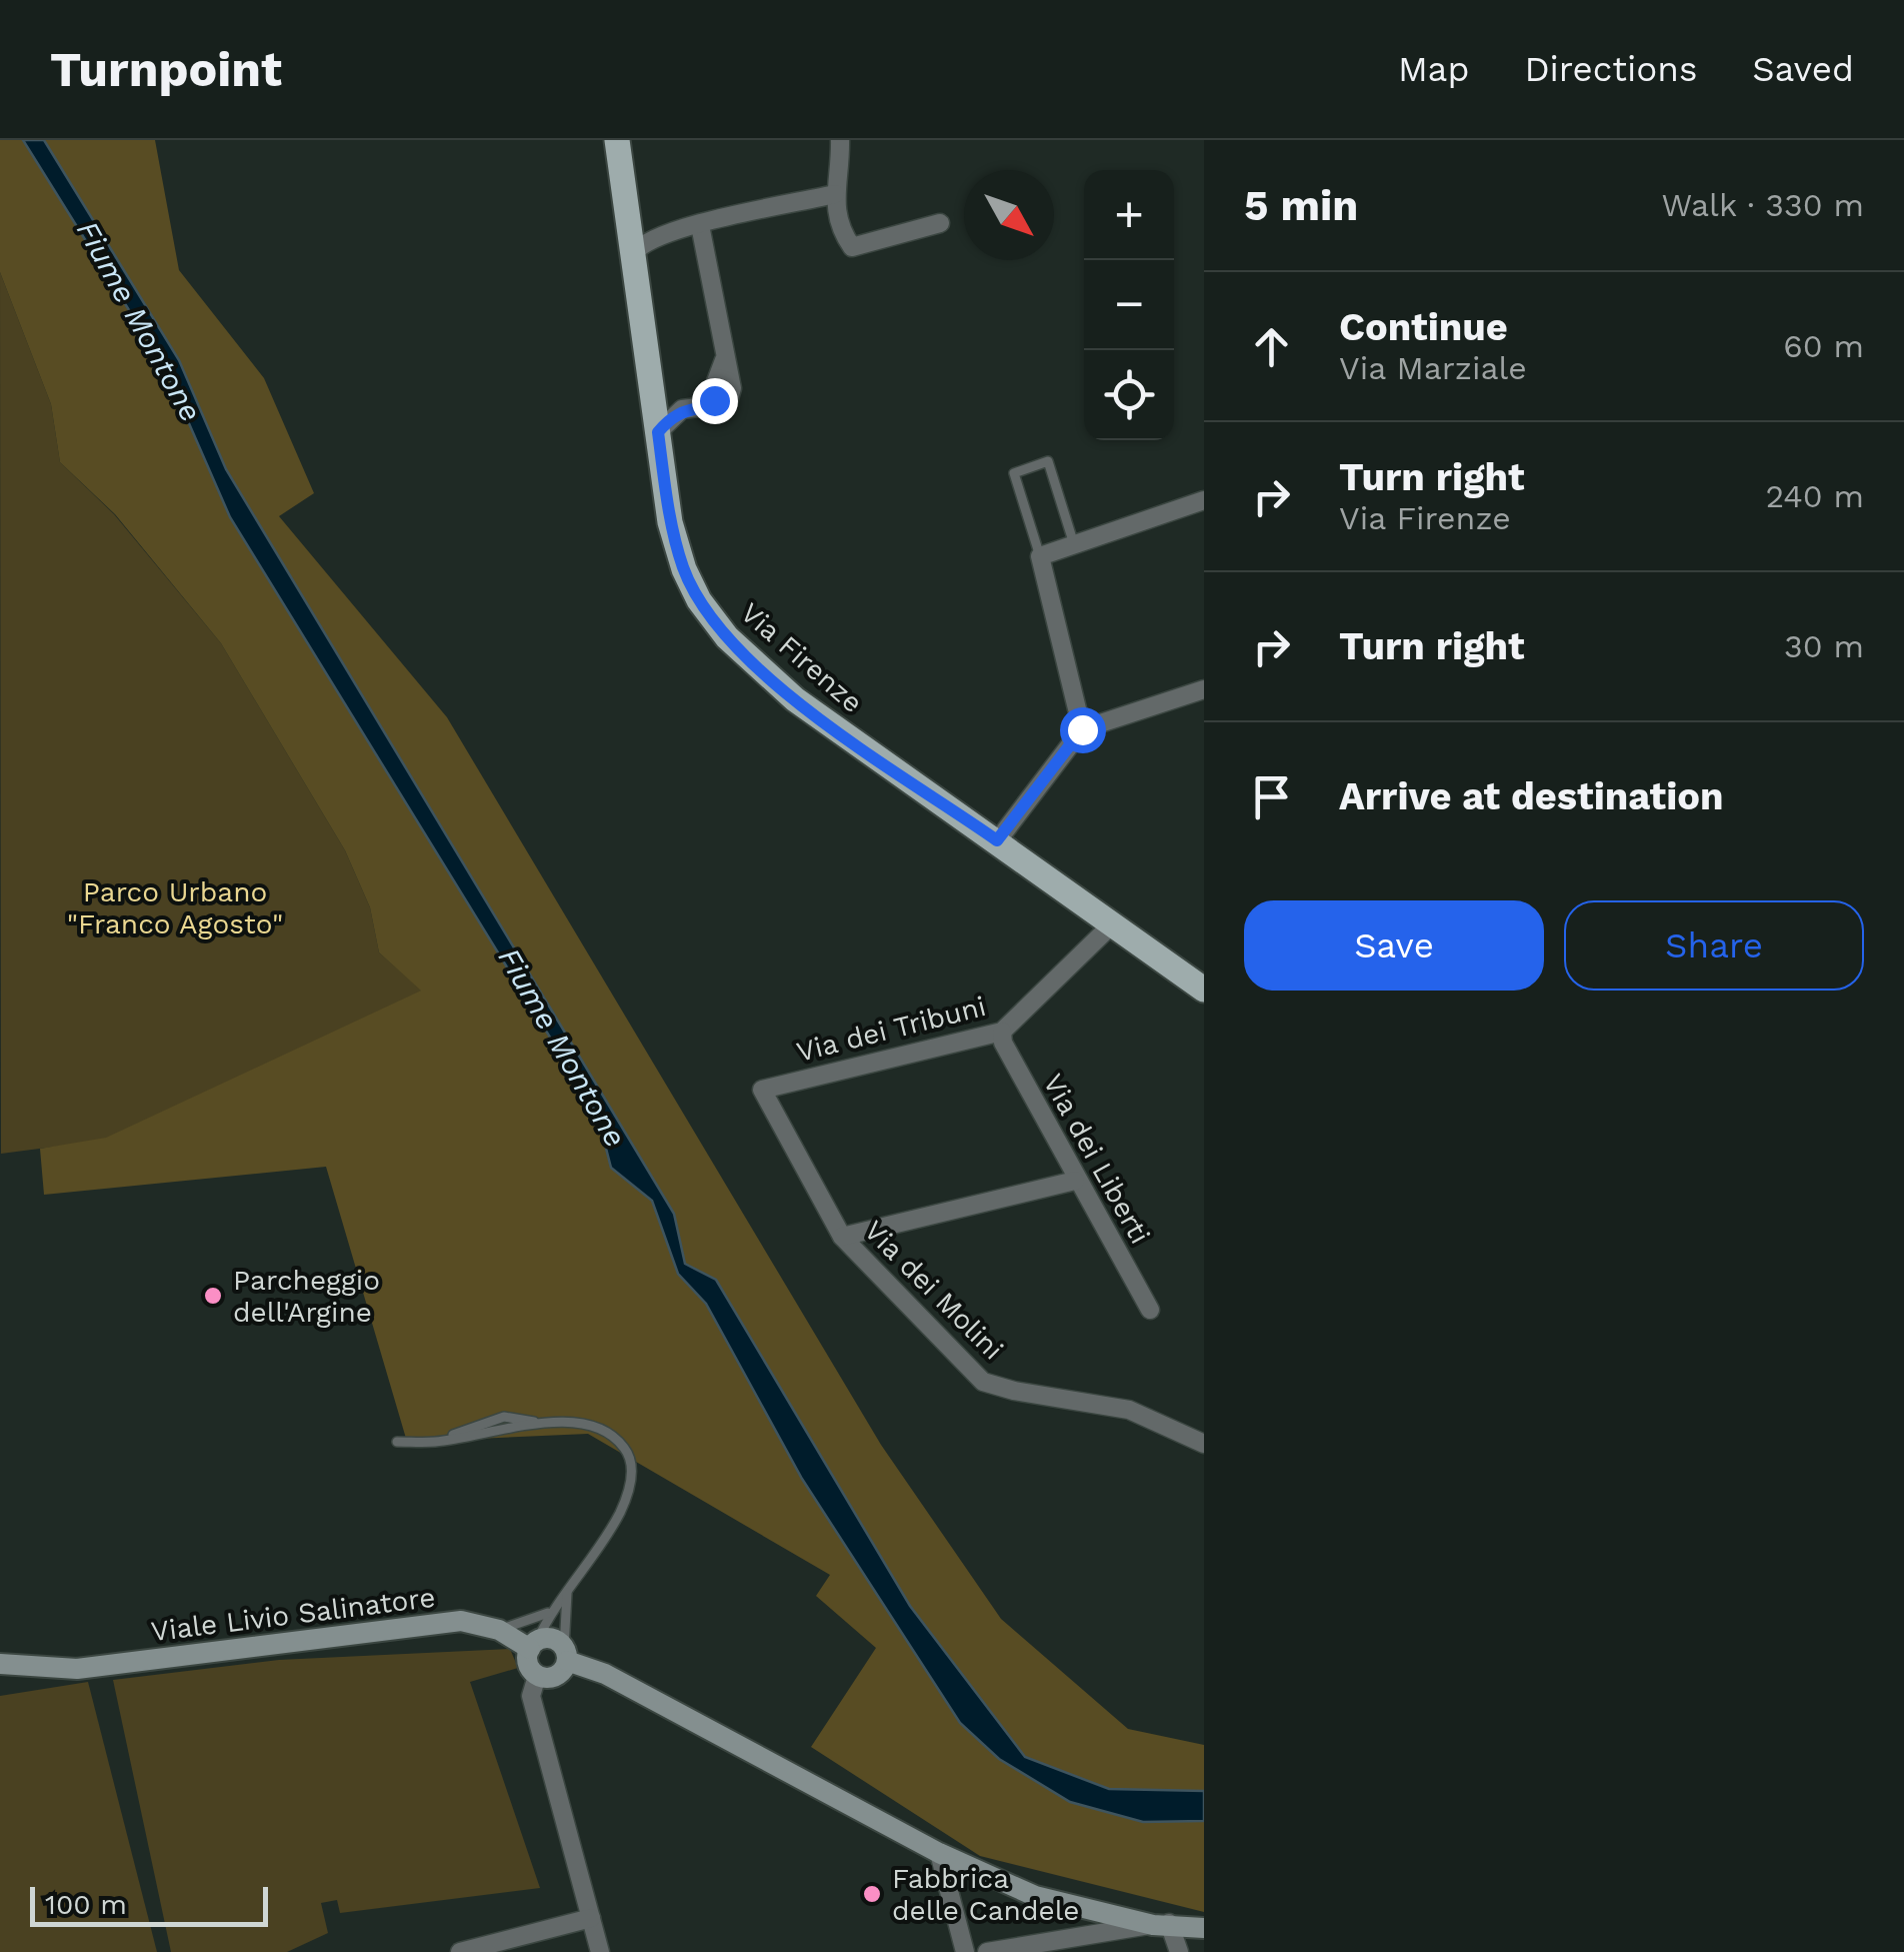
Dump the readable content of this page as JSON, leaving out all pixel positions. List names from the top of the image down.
{
  "streets": {
    "main road": ["Via Firenze", "Viale Livio Salinatore"],
    "street": ["Via dei Tribuni", "Via dei Liberti", "Via dei Molini"]
  },
  "crossings": [
    ["Via Firenze", "Via dei Tribuni"],
    ["Via dei Tribuni", "Via dei Liberti"],
    ["Via dei Tribuni", "Via dei Molini"]
  ],
  "water": ["Fiume Montone"],
  "parks": ["Parco Urbano \"Franco Agosto\""],
  "places": ["Parcheggio dell'Argine", "Fabbrica delle Candele"],
  "scale_bar": "100 m",
  "north": "bottom right",
  "page": {
    "header": "Turnpoint",
    "nav": ["Map", "Directions", "Saved"],
    "heading": ["5 min", "Walk · 330 m"],
    "map_buttons": ["+", "−"],
    "list": [
      ["Continue", "Via Marziale", "60 m"],
      ["Turn right", "Via Firenze", "240 m"],
      ["Turn right", "30 m"],
      "Arrive at destination"
    ],
    "buttons": ["Save", "Share"],
    "scale": "100 m"
  }
}
